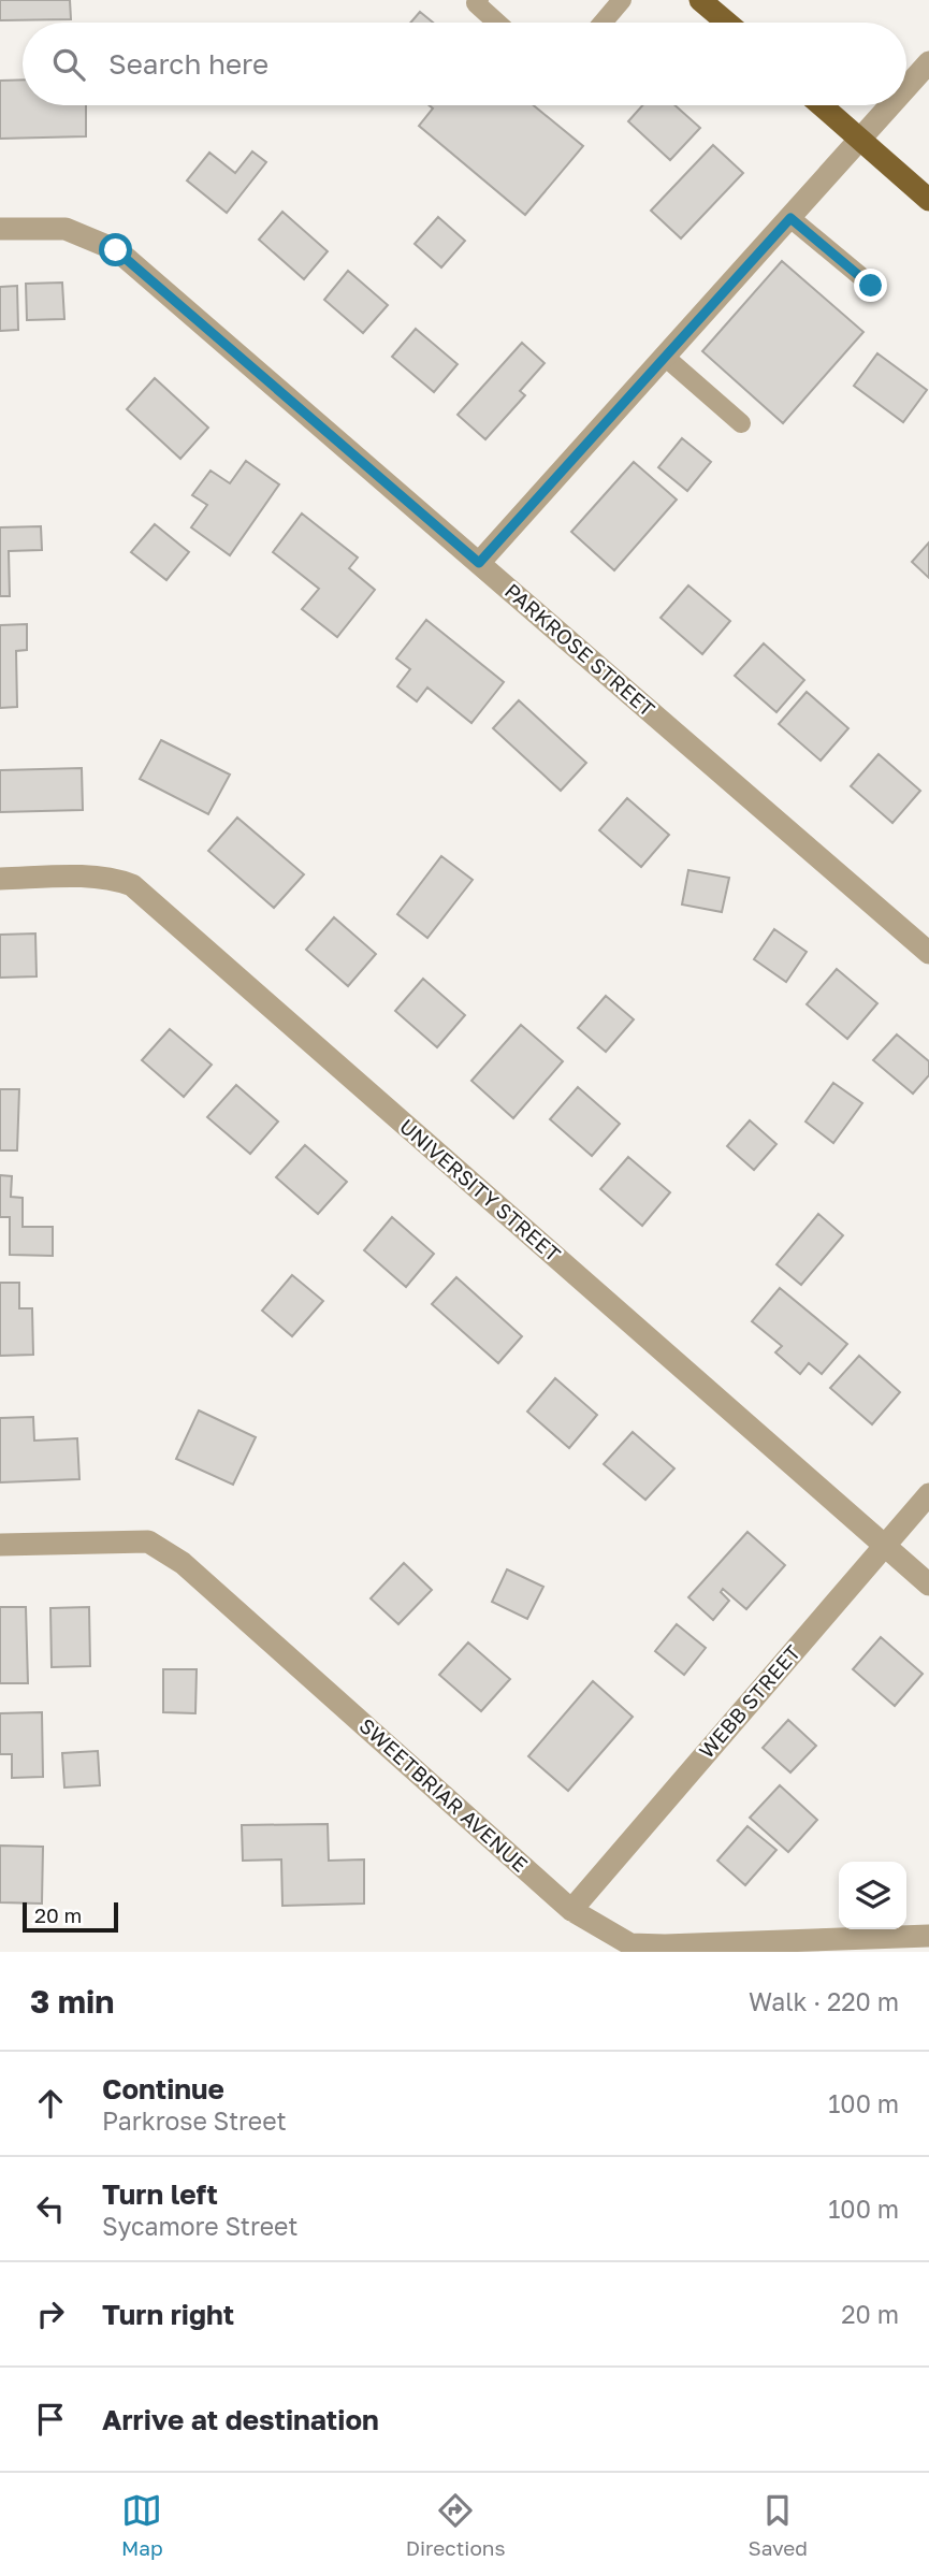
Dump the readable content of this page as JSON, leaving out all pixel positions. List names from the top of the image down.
{
  "streets": {
    "street": [
      "PARKROSE STREET",
      "UNIVERSITY STREET",
      "WEBB STREET",
      "SWEETBRIAR AVENUE"
    ]
  },
  "crossings": [
    ["UNIVERSITY STREET", "WEBB STREET"],
    ["WEBB STREET", "SWEETBRIAR AVENUE"]
  ],
  "scale_bar": "20 m",
  "page": {
    "search": "Search here",
    "scale": "20 m",
    "heading": ["3 min", "Walk · 220 m"],
    "list": [
      ["Continue", "Parkrose Street", "100 m"],
      ["Turn left", "Sycamore Street", "100 m"],
      ["Turn right", "20 m"],
      "Arrive at destination"
    ],
    "nav": ["Map", "Directions", "Saved"]
  }
}
